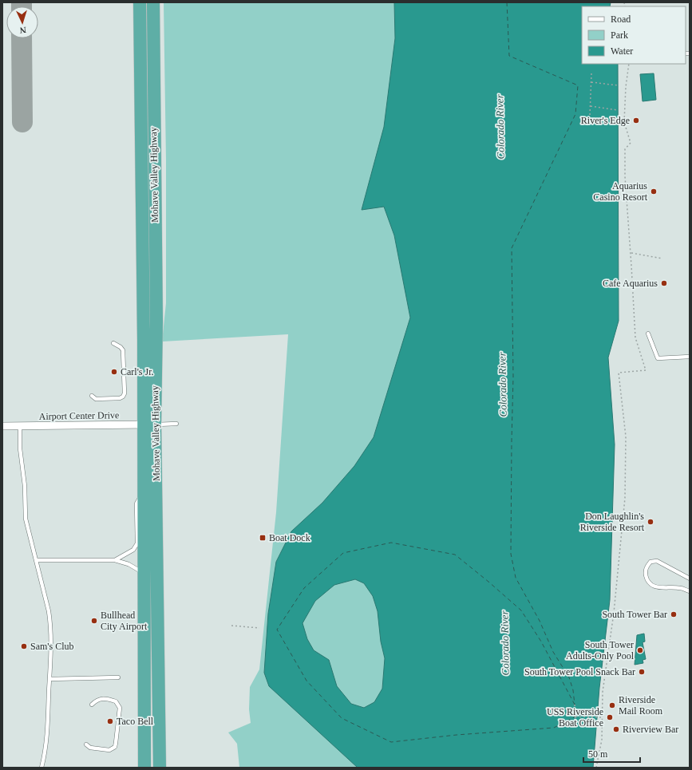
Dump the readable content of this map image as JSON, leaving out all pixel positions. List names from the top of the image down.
{
  "streets": {
    "highway": ["Mohave Valley Highway"],
    "street": ["Airport Center Drive"]
  },
  "crossings": [
    ["Mohave Valley Highway", "Airport Center Drive"]
  ],
  "water": ["Colorado River"],
  "places": {
    "other": [
      "River's Edge",
      "Aquarius Casino Resort",
      "Cafe Aquarius",
      "Carl's Jr.",
      "Don Laughlin's Riverside Resort",
      "South Tower Bar",
      "Bullhead City Airport",
      "Sam's Club",
      "South Tower Adults-Only Pool",
      "South Tower Pool Snack Bar",
      "Riverside Mail Room",
      "USS Riverside Boat Office",
      "Taco Bell",
      "Riverview Bar"
    ],
    "transit": ["Boat Dock"]
  },
  "legend": ["Road", "Park", "Water"],
  "scale_bar": "50 m",
  "north": "bottom"
}
